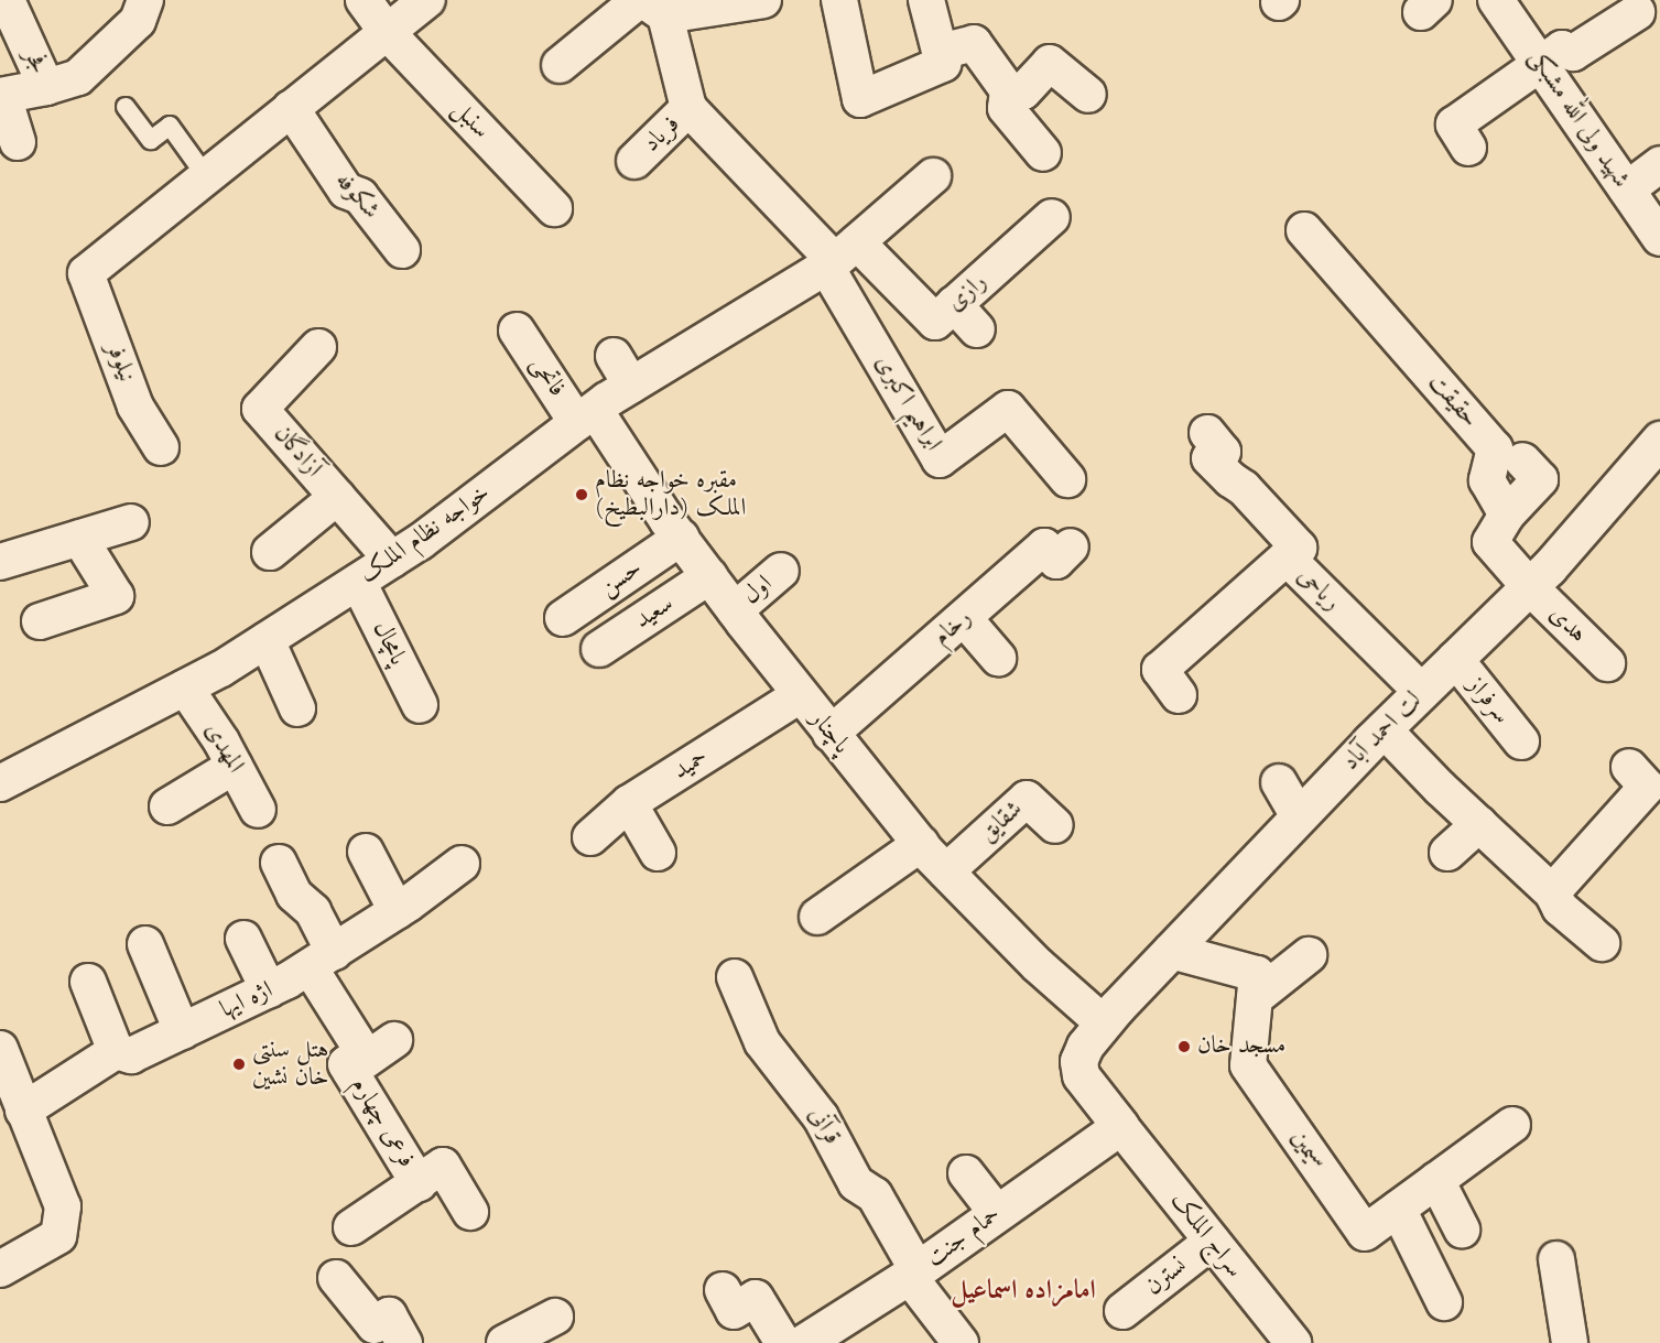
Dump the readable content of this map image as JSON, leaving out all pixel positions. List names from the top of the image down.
{
  "streets": {
    "street": [
      "فجر",
      "شهید ولی الله مشبکی",
      "سنبل",
      "فریاد",
      "شکوفه",
      "رازی",
      "نیلوفر",
      "فاتحی",
      "حقیقت",
      "ابراهیم اکبری",
      "آزادگان",
      "خواجه نظام الملک",
      "حسن",
      "ریاحی",
      "اول",
      "سعید",
      "هدی",
      "رخام",
      "پامچال",
      "سرفراز",
      "لت احمد آباد",
      "پاچنار",
      "المهدی",
      "حمید",
      "شقایق",
      "اژه ایها",
      "فرعی چهارم",
      "قرآنی",
      "سیمین",
      "سراج الملک",
      "حمام جنت",
      "نسترن"
    ]
  },
  "crossings": [
    ["رازی", "ابراهیم اکبری"],
    ["رازی", "خواجه نظام الملک"],
    ["فاتحی", "خواجه نظام الملک"],
    ["فاتحی", "پاچنار"],
    ["ابراهیم اکبری", "خواجه نظام الملک"],
    ["آزادگان", "خواجه نظام الملک"],
    ["خواجه نظام الملک", "پامچال"],
    ["خواجه نظام الملک", "پاچنار"],
    ["خواجه نظام الملک", "المهدی"],
    ["حسن", "پاچنار"],
    ["ریاحی", "لت احمد آباد"],
    ["اول", "پاچنار"],
    ["سعید", "پاچنار"],
    ["هدی", "لت احمد آباد"],
    ["رخام", "پاچنار"],
    ["سرفراز", "لت احمد آباد"],
    ["لت احمد آباد", "پاچنار"],
    ["لت احمد آباد", "سیمین"],
    ["پاچنار", "حمید"],
    ["پاچنار", "شقایق"],
    ["اژه ایها", "فرعی چهارم"],
    ["قرآنی", "حمام جنت"],
    ["سراج الملک", "حمام جنت"],
    ["سراج الملک", "نسترن"]
  ],
  "districts": ["امامزاده اسماعیل"],
  "places": ["مقبره خواجه نظام الملک (دارالبطیخ)", "مسجد خان", "هتل سنتی خان نشین"]
}
